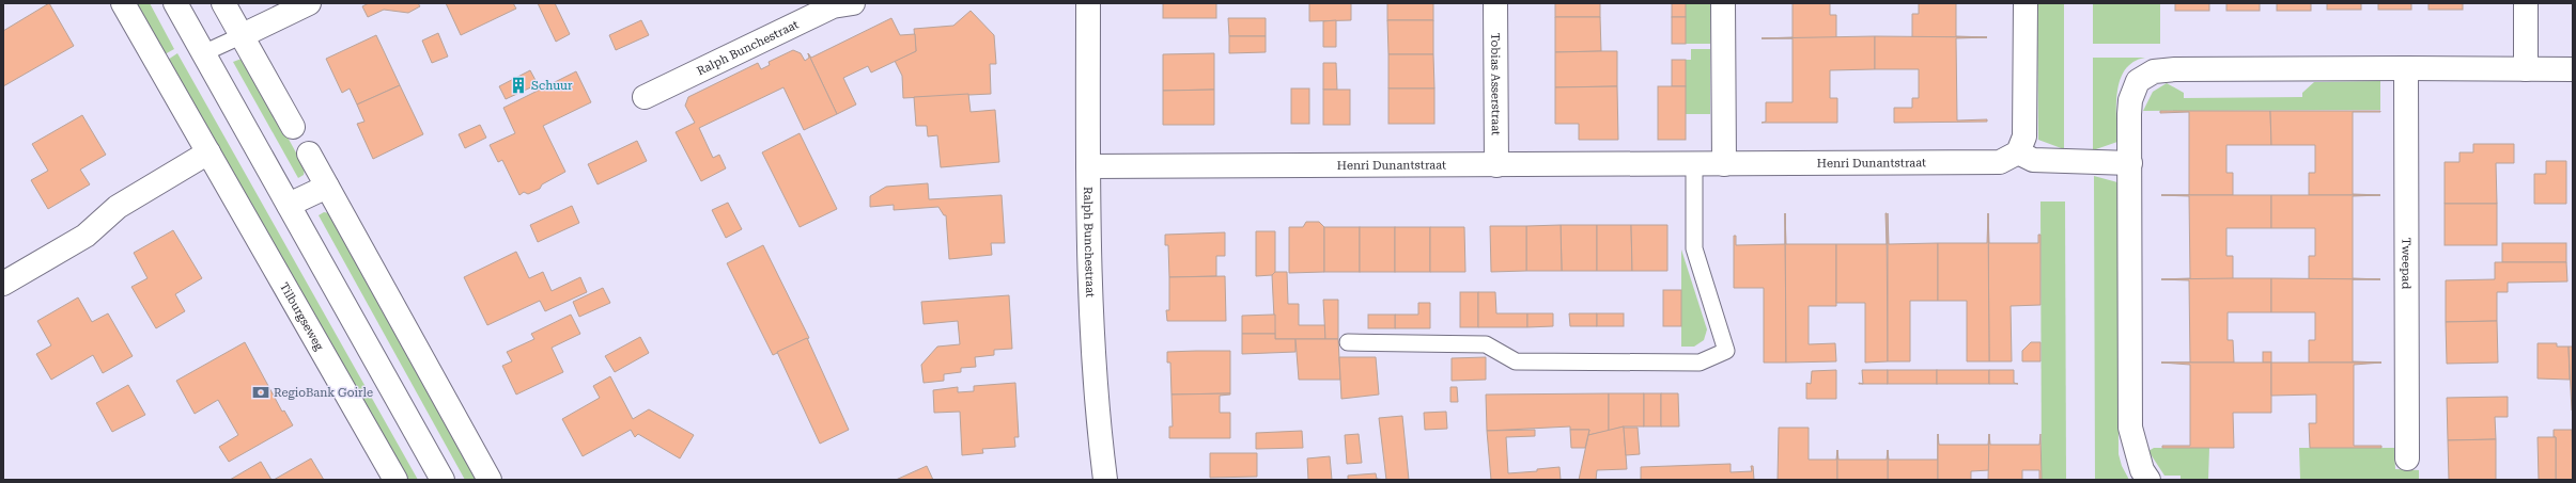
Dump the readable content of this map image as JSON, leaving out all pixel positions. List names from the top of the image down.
{
  "streets": {
    "street": [
      "Ralph Bunchestraat",
      "Tobias Asserstraat",
      "Henri Dunantstraat",
      "Tweepad",
      "Tilburgseweg"
    ]
  },
  "crossings": [
    ["Ralph Bunchestraat", "Henri Dunantstraat"],
    ["Tobias Asserstraat", "Henri Dunantstraat"]
  ],
  "places": {
    "building": ["Schuur"],
    "bank": ["RegioBank Goirle"]
  }
}
